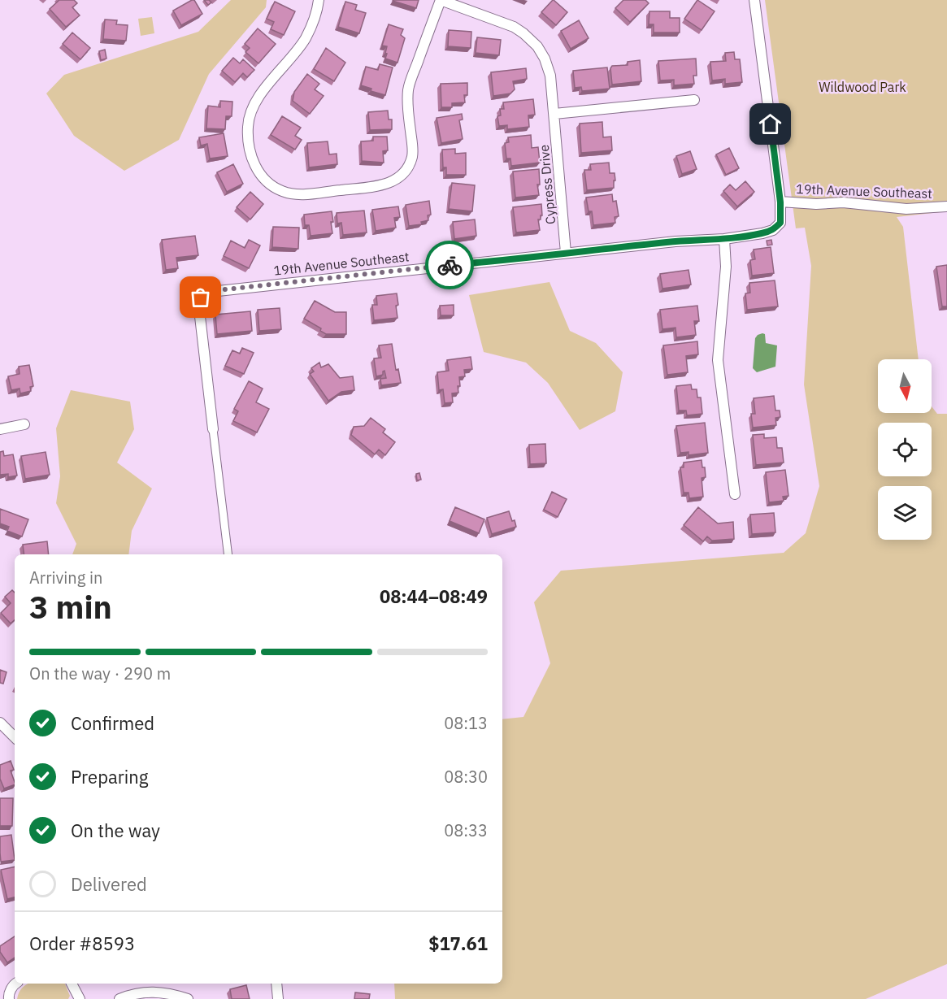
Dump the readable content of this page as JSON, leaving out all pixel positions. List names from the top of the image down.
{
  "streets": {
    "street": ["Cypress Drive", "19th Avenue Southeast"]
  },
  "crossings": [
    ["Cypress Drive", "19th Avenue Southeast"]
  ],
  "parks": ["Wildwood Park"],
  "north": "bottom",
  "page": {
    "heading": ["3 min", "Arriving in", "08:44–08:49"],
    "panel": ["Order #8593", "$17.61"],
    "bar": "On the way · 290 m",
    "list": [
      ["Confirmed", "08:13"],
      ["Preparing", "08:30"],
      ["On the way", "08:33"],
      "Delivered"
    ]
  }
}
